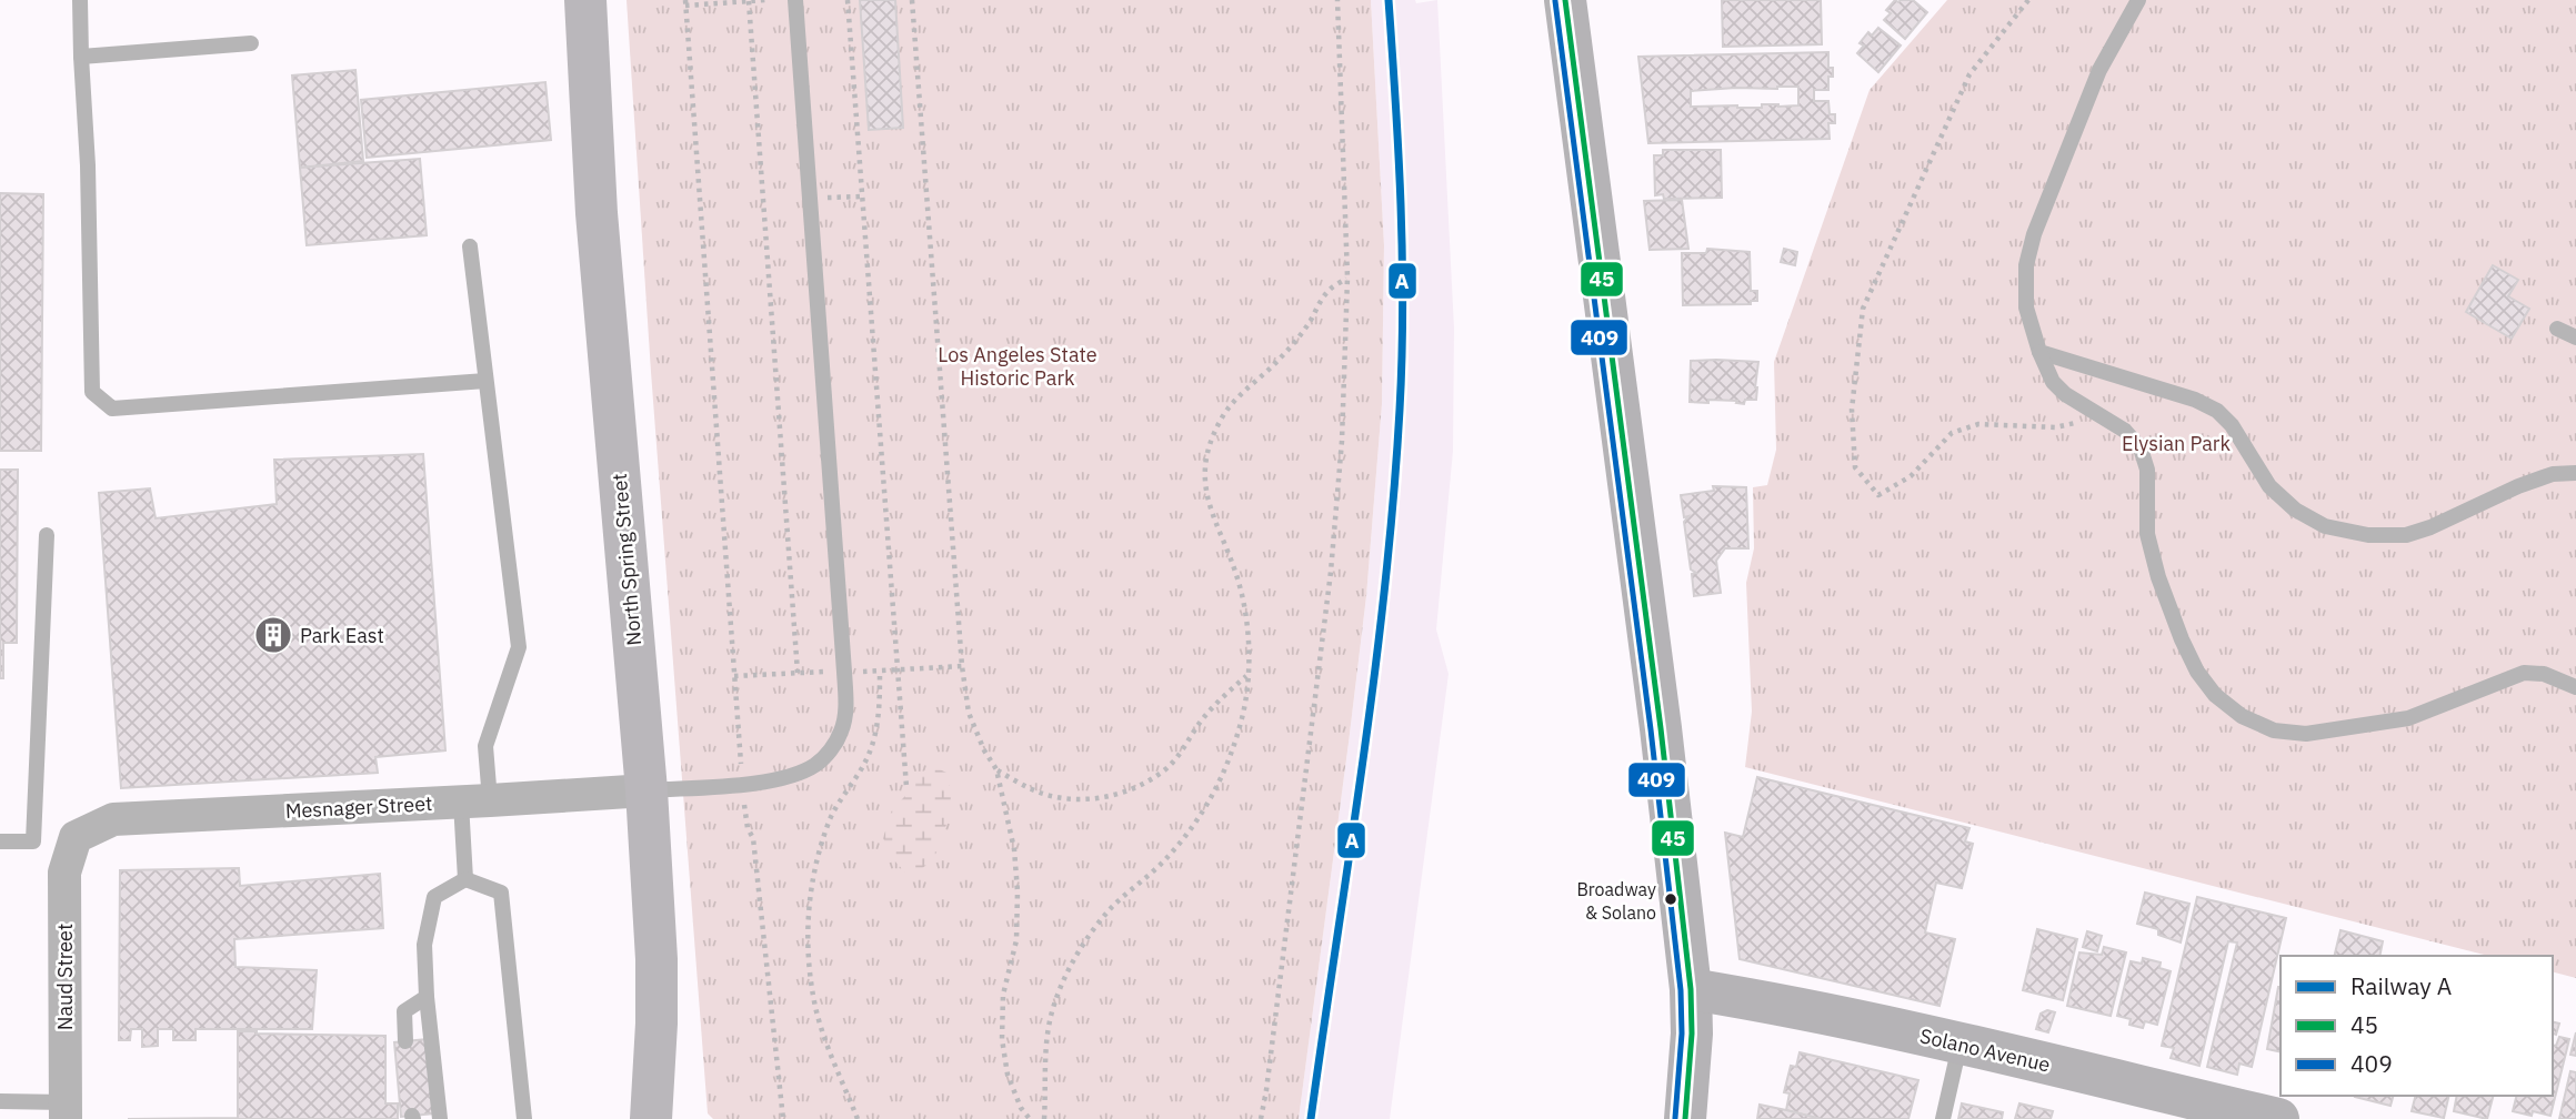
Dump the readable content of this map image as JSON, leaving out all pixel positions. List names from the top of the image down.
{
  "streets": {
    "main road": ["North Spring Street", "Solano Avenue"],
    "street": ["Mesnager Street", "Naud Street"]
  },
  "crossings": [
    ["North Spring Street", "Mesnager Street"],
    ["Mesnager Street", "Naud Street"]
  ],
  "parks": ["Los Angeles State Historic Park", "Elysian Park"],
  "places": {
    "building": ["Park East"],
    "other": ["Broadway & Solano"]
  },
  "lines": ["rail line A", "transit line 45", "transit line 409"],
  "legend": ["Railway A", "45", "409"]
}
